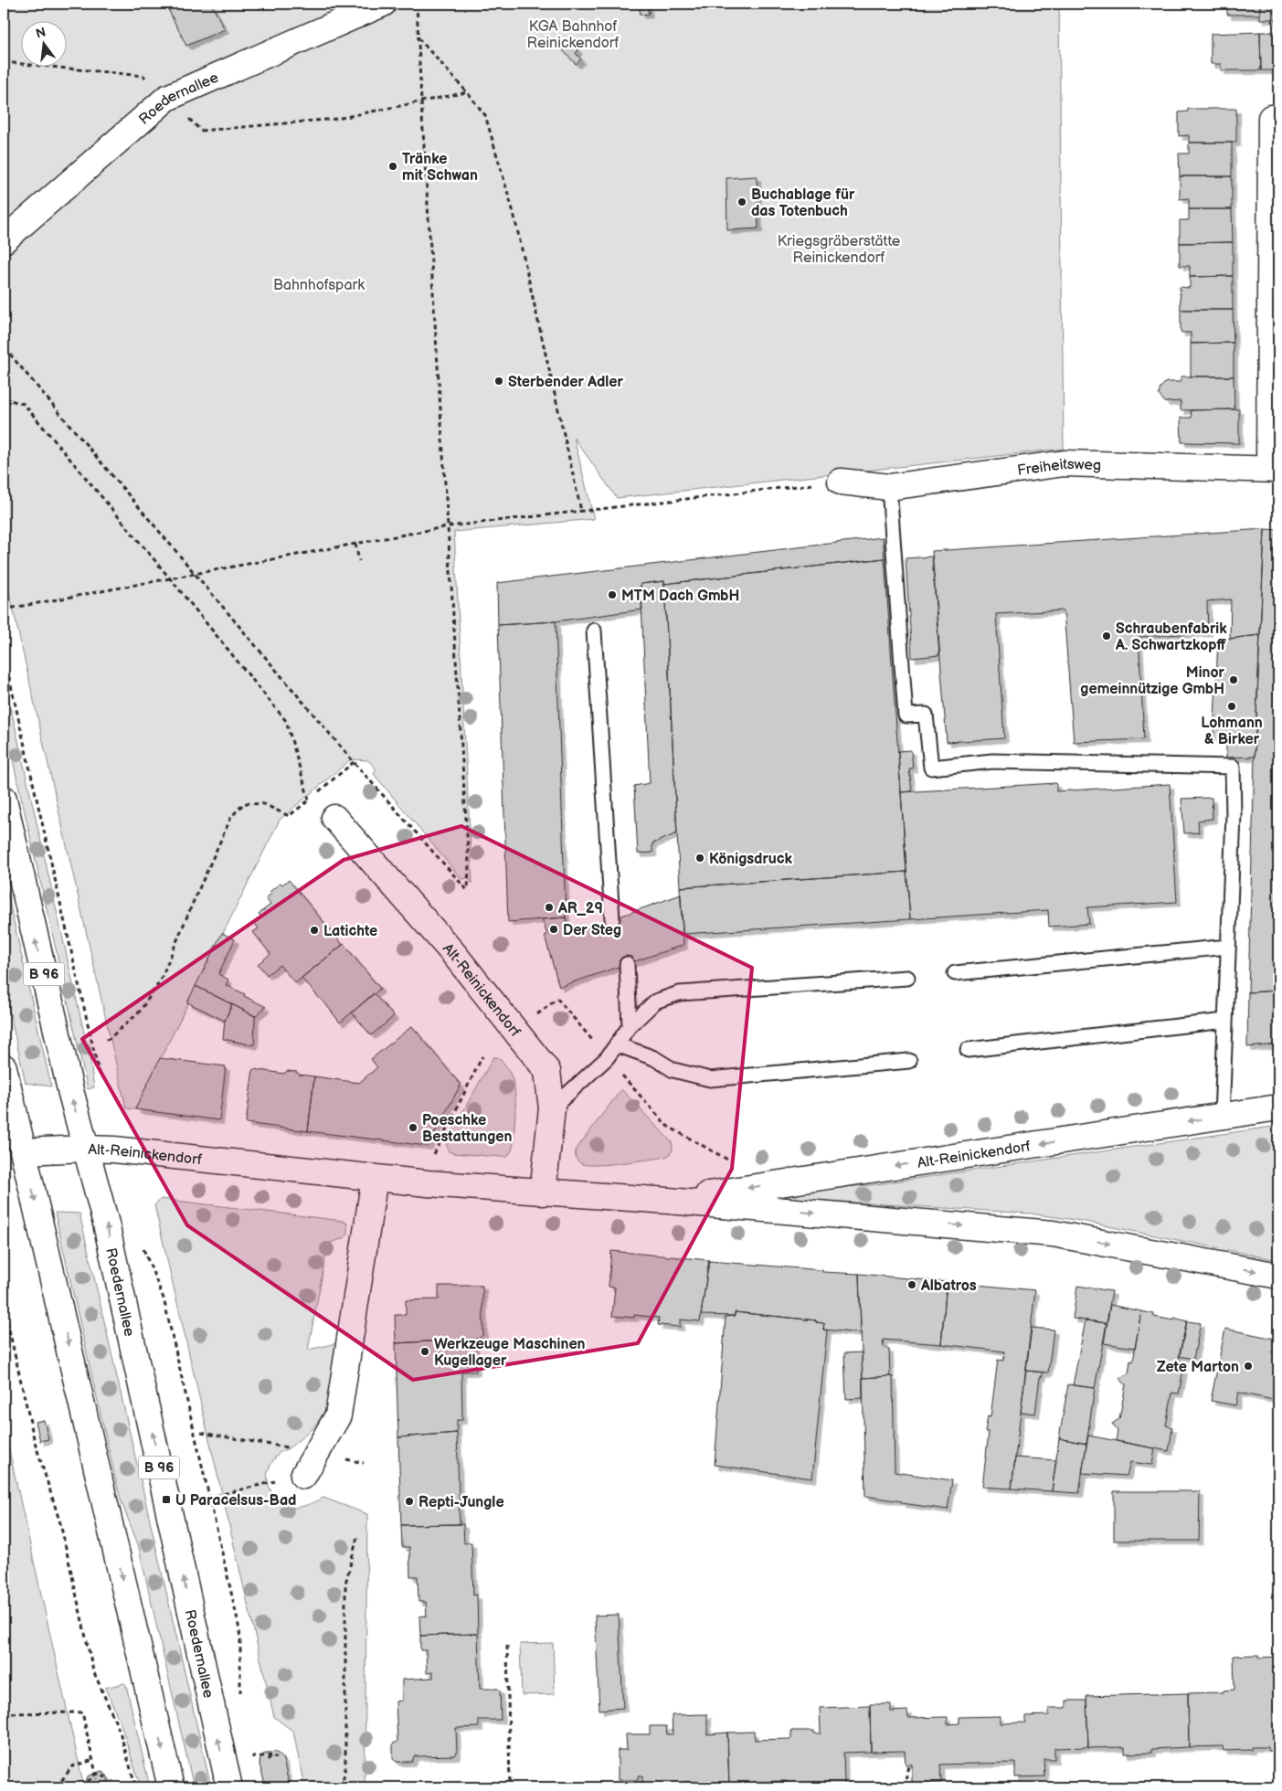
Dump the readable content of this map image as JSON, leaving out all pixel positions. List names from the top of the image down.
{
  "streets": {
    "street": [
      "Roedernallee",
      "Freiheitsweg",
      "B 96",
      "Alt-Reinickendorf"
    ]
  },
  "crossings": [
    ["Roedernallee", "Alt-Reinickendorf"]
  ],
  "parks": ["KGA Bahnhof Reinickendorf", "Kriegsgräberstätte Reinickendorf", "Bahnhofspark"],
  "places": {
    "other": [
      "Tränke mit Schwan",
      "Buchablage für das Totenbuch",
      "Sterbender Adler",
      "MTM Dach GmbH",
      "Schraubenfabrik A. Schwartzkopff",
      "Minor gemeinnützige GmbH",
      "Lohmann & Birker",
      "Königsdruck",
      "AR_29",
      "Der Steg",
      "Latichte",
      "Poeschke Bestattungen",
      "Albatros",
      "Werkzeuge Maschinen Kugellager",
      "Zete Marton",
      "Repti-Jungle"
    ],
    "transit": ["U Paracelsus-Bad"]
  },
  "north": "top"
}
